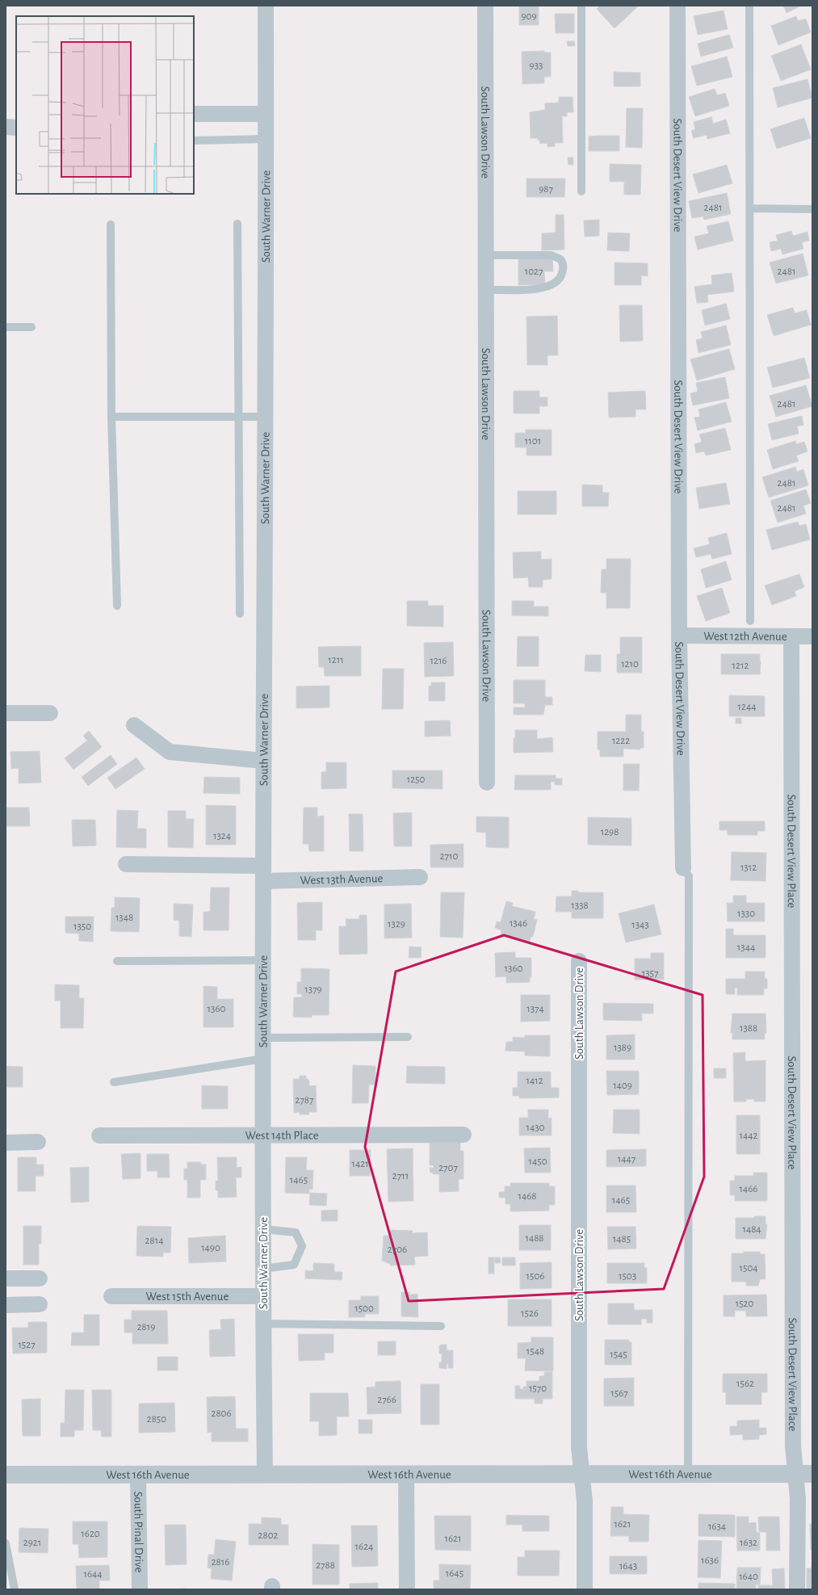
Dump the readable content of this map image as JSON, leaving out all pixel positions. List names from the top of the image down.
{
  "streets": {
    "street": [
      "South Lawson Drive",
      "South Desert View Drive",
      "South Warner Drive",
      "West 12th Avenue",
      "South Desert View Place",
      "West 13th Avenue",
      "West 14th Place",
      "West 15th Avenue",
      "West 16th Avenue",
      "South Pinal Drive"
    ]
  },
  "crossings": [
    ["South Lawson Drive", "West 16th Avenue"],
    ["South Desert View Drive", "West 12th Avenue"],
    ["South Warner Drive", "West 13th Avenue"],
    ["South Warner Drive", "West 14th Place"],
    ["South Warner Drive", "West 15th Avenue"],
    ["South Warner Drive", "West 16th Avenue"],
    ["West 12th Avenue", "South Desert View Place"],
    ["South Desert View Place", "West 16th Avenue"],
    ["West 16th Avenue", "South Pinal Drive"]
  ],
  "house_numbers": [
    "909",
    "933",
    "987",
    "2481",
    "1027",
    "2481",
    "2481",
    "1101",
    "2481",
    "2481",
    "1211",
    "1216",
    "1210",
    "1212",
    "1244",
    "1222",
    "1250",
    "1298",
    "1324",
    "2710",
    "1312",
    "1338",
    "1330",
    "1348",
    "1346",
    "1329",
    "1343",
    "1350",
    "1344",
    "1360",
    "1357",
    "1379",
    "1360",
    "1374",
    "1388",
    "1389",
    "1412",
    "1409",
    "2787",
    "1430",
    "1442",
    "1447",
    "1450",
    "1421",
    "2707",
    "2711",
    "1465",
    "1466",
    "1468",
    "1465",
    "1484",
    "1488",
    "1485",
    "2814",
    "1490",
    "2706",
    "1504",
    "1506",
    "1503",
    "1520",
    "1500",
    "1526",
    "2819",
    "1527",
    "1548",
    "1545",
    "1562",
    "1570",
    "1567",
    "2766",
    "2806",
    "2850",
    "1621",
    "1634",
    "1620",
    "2802",
    "1621",
    "2921",
    "1632",
    "1624",
    "1636",
    "2816",
    "2788",
    "1643",
    "1645",
    "1644",
    "1640"
  ]
}
